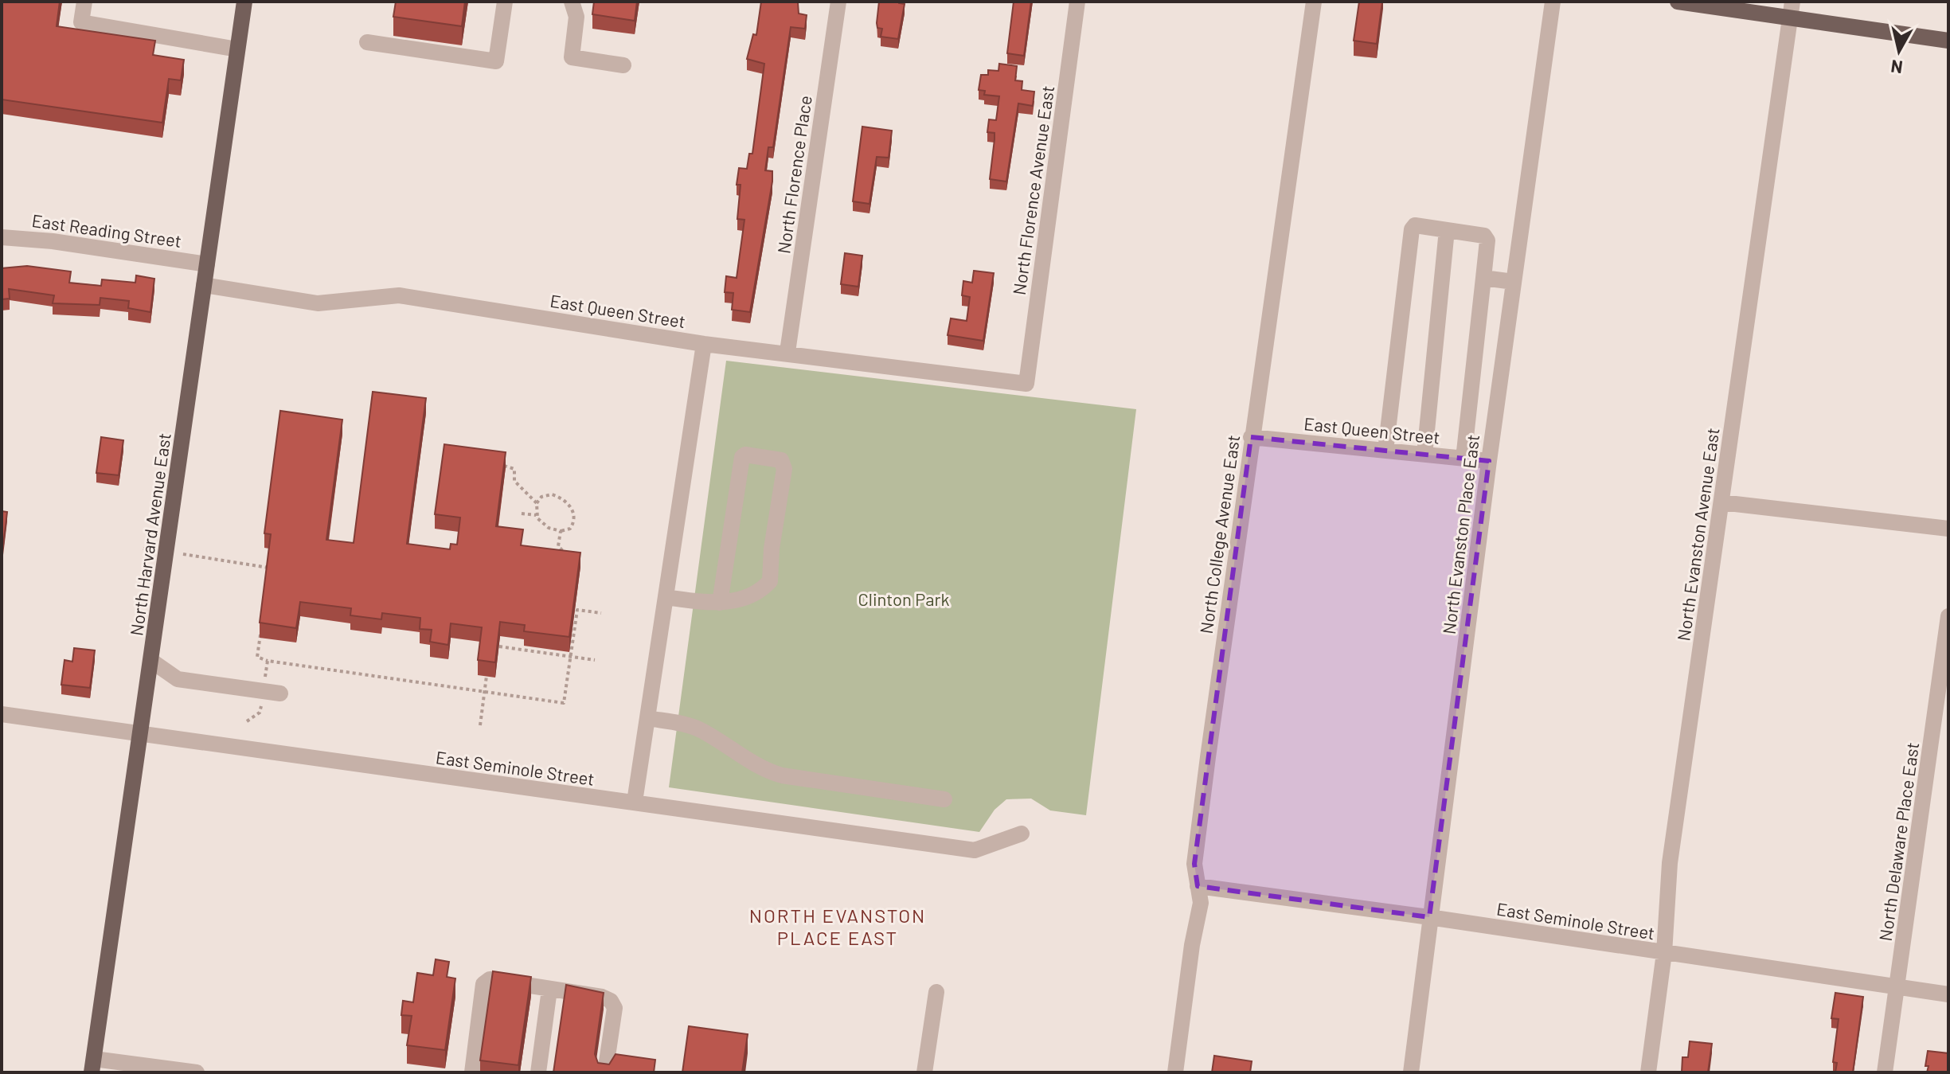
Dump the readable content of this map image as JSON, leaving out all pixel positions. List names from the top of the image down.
{
  "streets": {
    "main road": ["North Harvard Avenue East"],
    "street": [
      "North Florence Place",
      "North Florence Avenue East",
      "East Reading Street",
      "East Queen Street",
      "North College Avenue East",
      "North Evanston Place East",
      "North Evanston Avenue East",
      "East Seminole Street",
      "North Delaware Place East"
    ]
  },
  "crossings": [
    ["North Florence Place", "East Queen Street"],
    ["North Florence Avenue East", "East Queen Street"],
    ["East Reading Street", "North Harvard Avenue East"],
    ["East Queen Street", "North Harvard Avenue East"],
    ["East Queen Street", "North College Avenue East"],
    ["East Queen Street", "North Evanston Place East"],
    ["North Harvard Avenue East", "East Seminole Street"],
    ["North College Avenue East", "East Seminole Street"],
    ["North Evanston Place East", "East Seminole Street"],
    ["North Evanston Avenue East", "East Seminole Street"],
    ["East Seminole Street", "North Delaware Place East"]
  ],
  "districts": ["NORTH EVANSTON PLACE EAST"],
  "parks": ["Clinton Park"],
  "north": "bottom"
}
